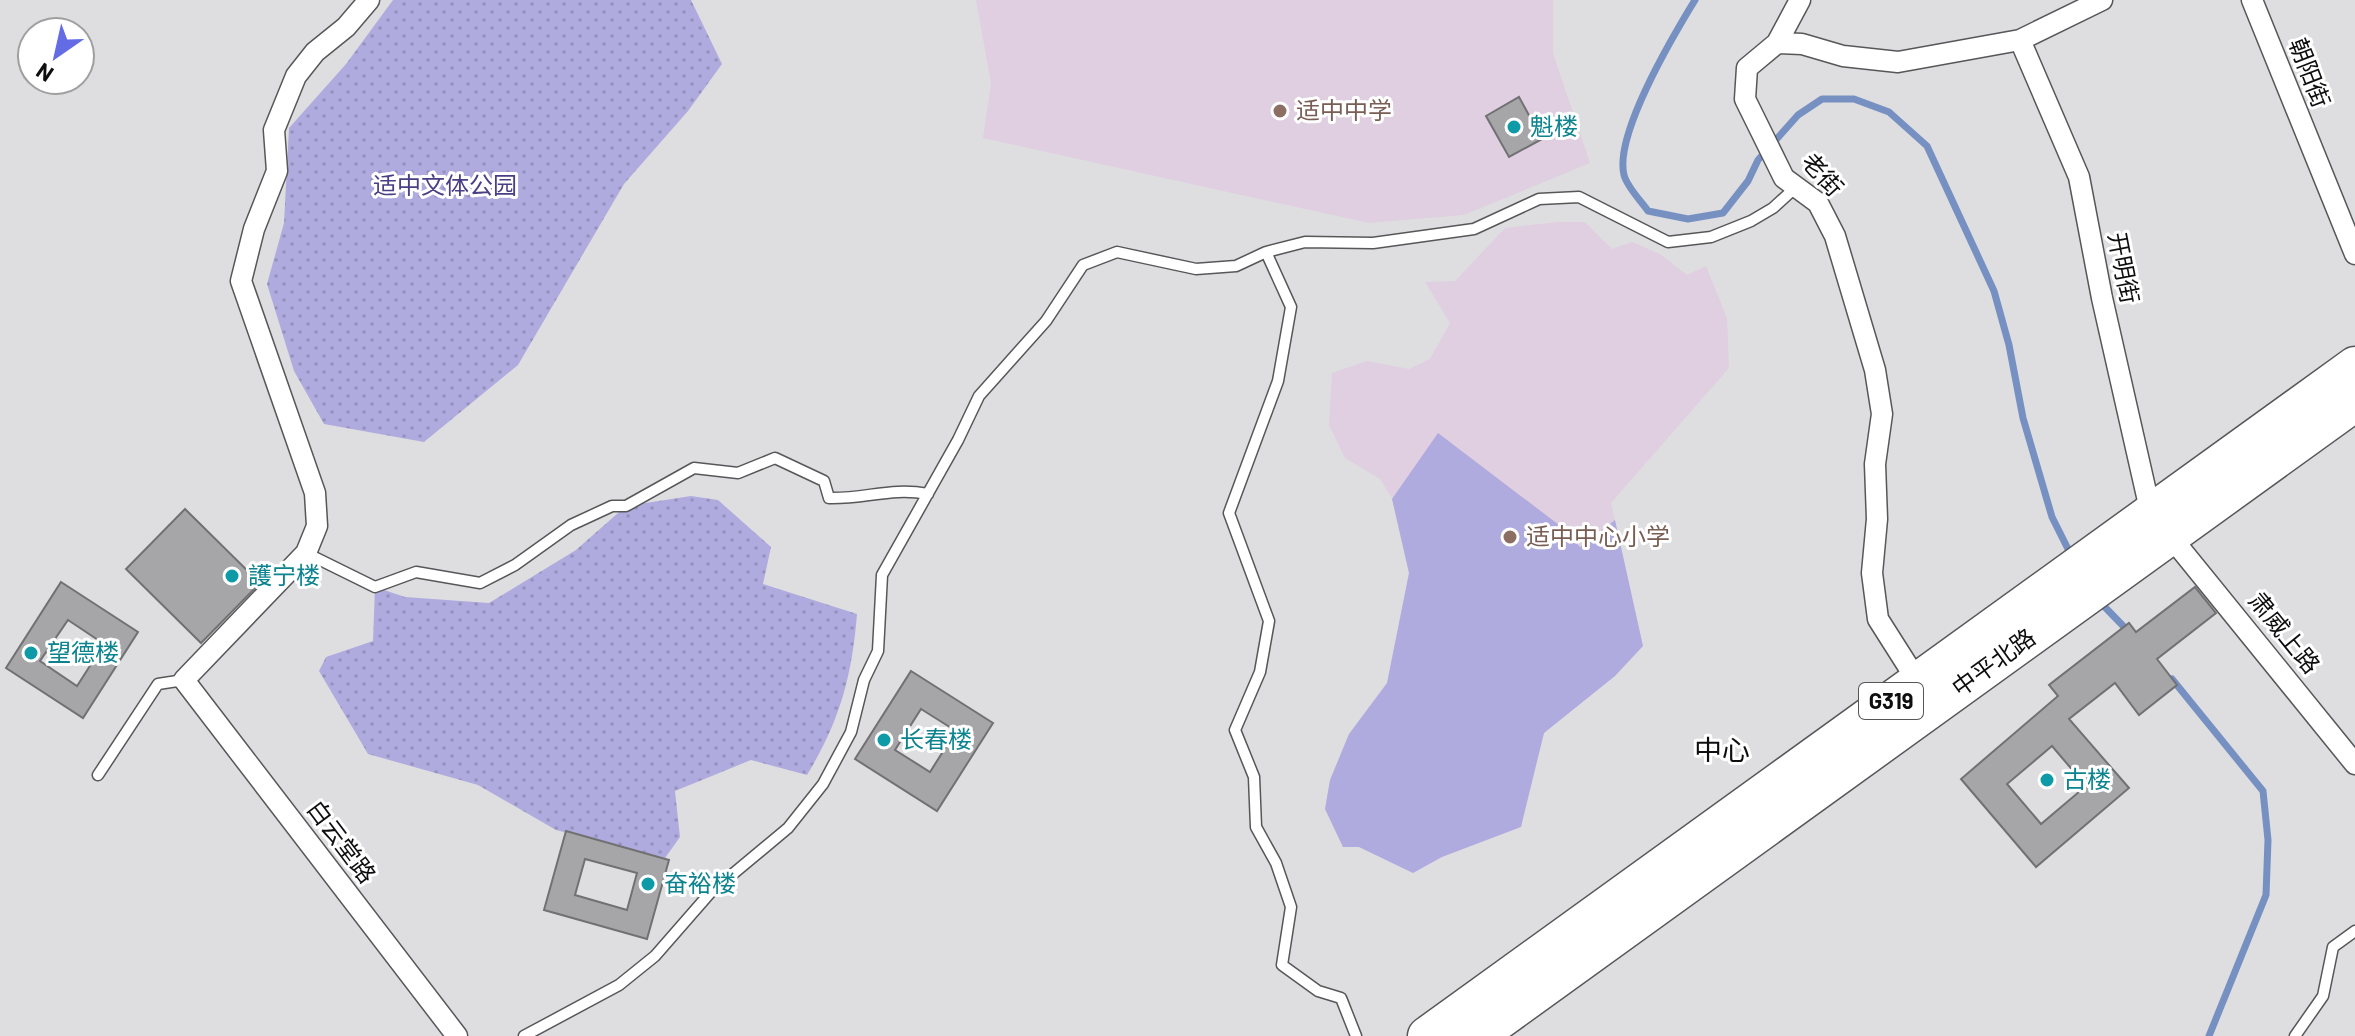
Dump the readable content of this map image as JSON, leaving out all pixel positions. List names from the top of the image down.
{
  "streets": {
    "highway": ["中平北路", "G319"],
    "street": [
      "朝阳街",
      "老街",
      "开明街",
      "肃威上路",
      "白云堂路"
    ]
  },
  "crossings": [
    ["老街", "G319"],
    ["开明街", "肃威上路"],
    ["开明街", "中平北路"],
    ["开明街", "G319"],
    ["肃威上路", "中平北路"],
    ["肃威上路", "G319"],
    ["中平北路", "G319"]
  ],
  "districts": ["中心"],
  "parks": ["适中文体公园"],
  "places": [
    "适中中学",
    "魁楼",
    "适中中心小学",
    "護宁楼",
    "望德楼",
    "长春楼",
    "古楼",
    "奋裕楼"
  ],
  "north": "bottom left"
}
